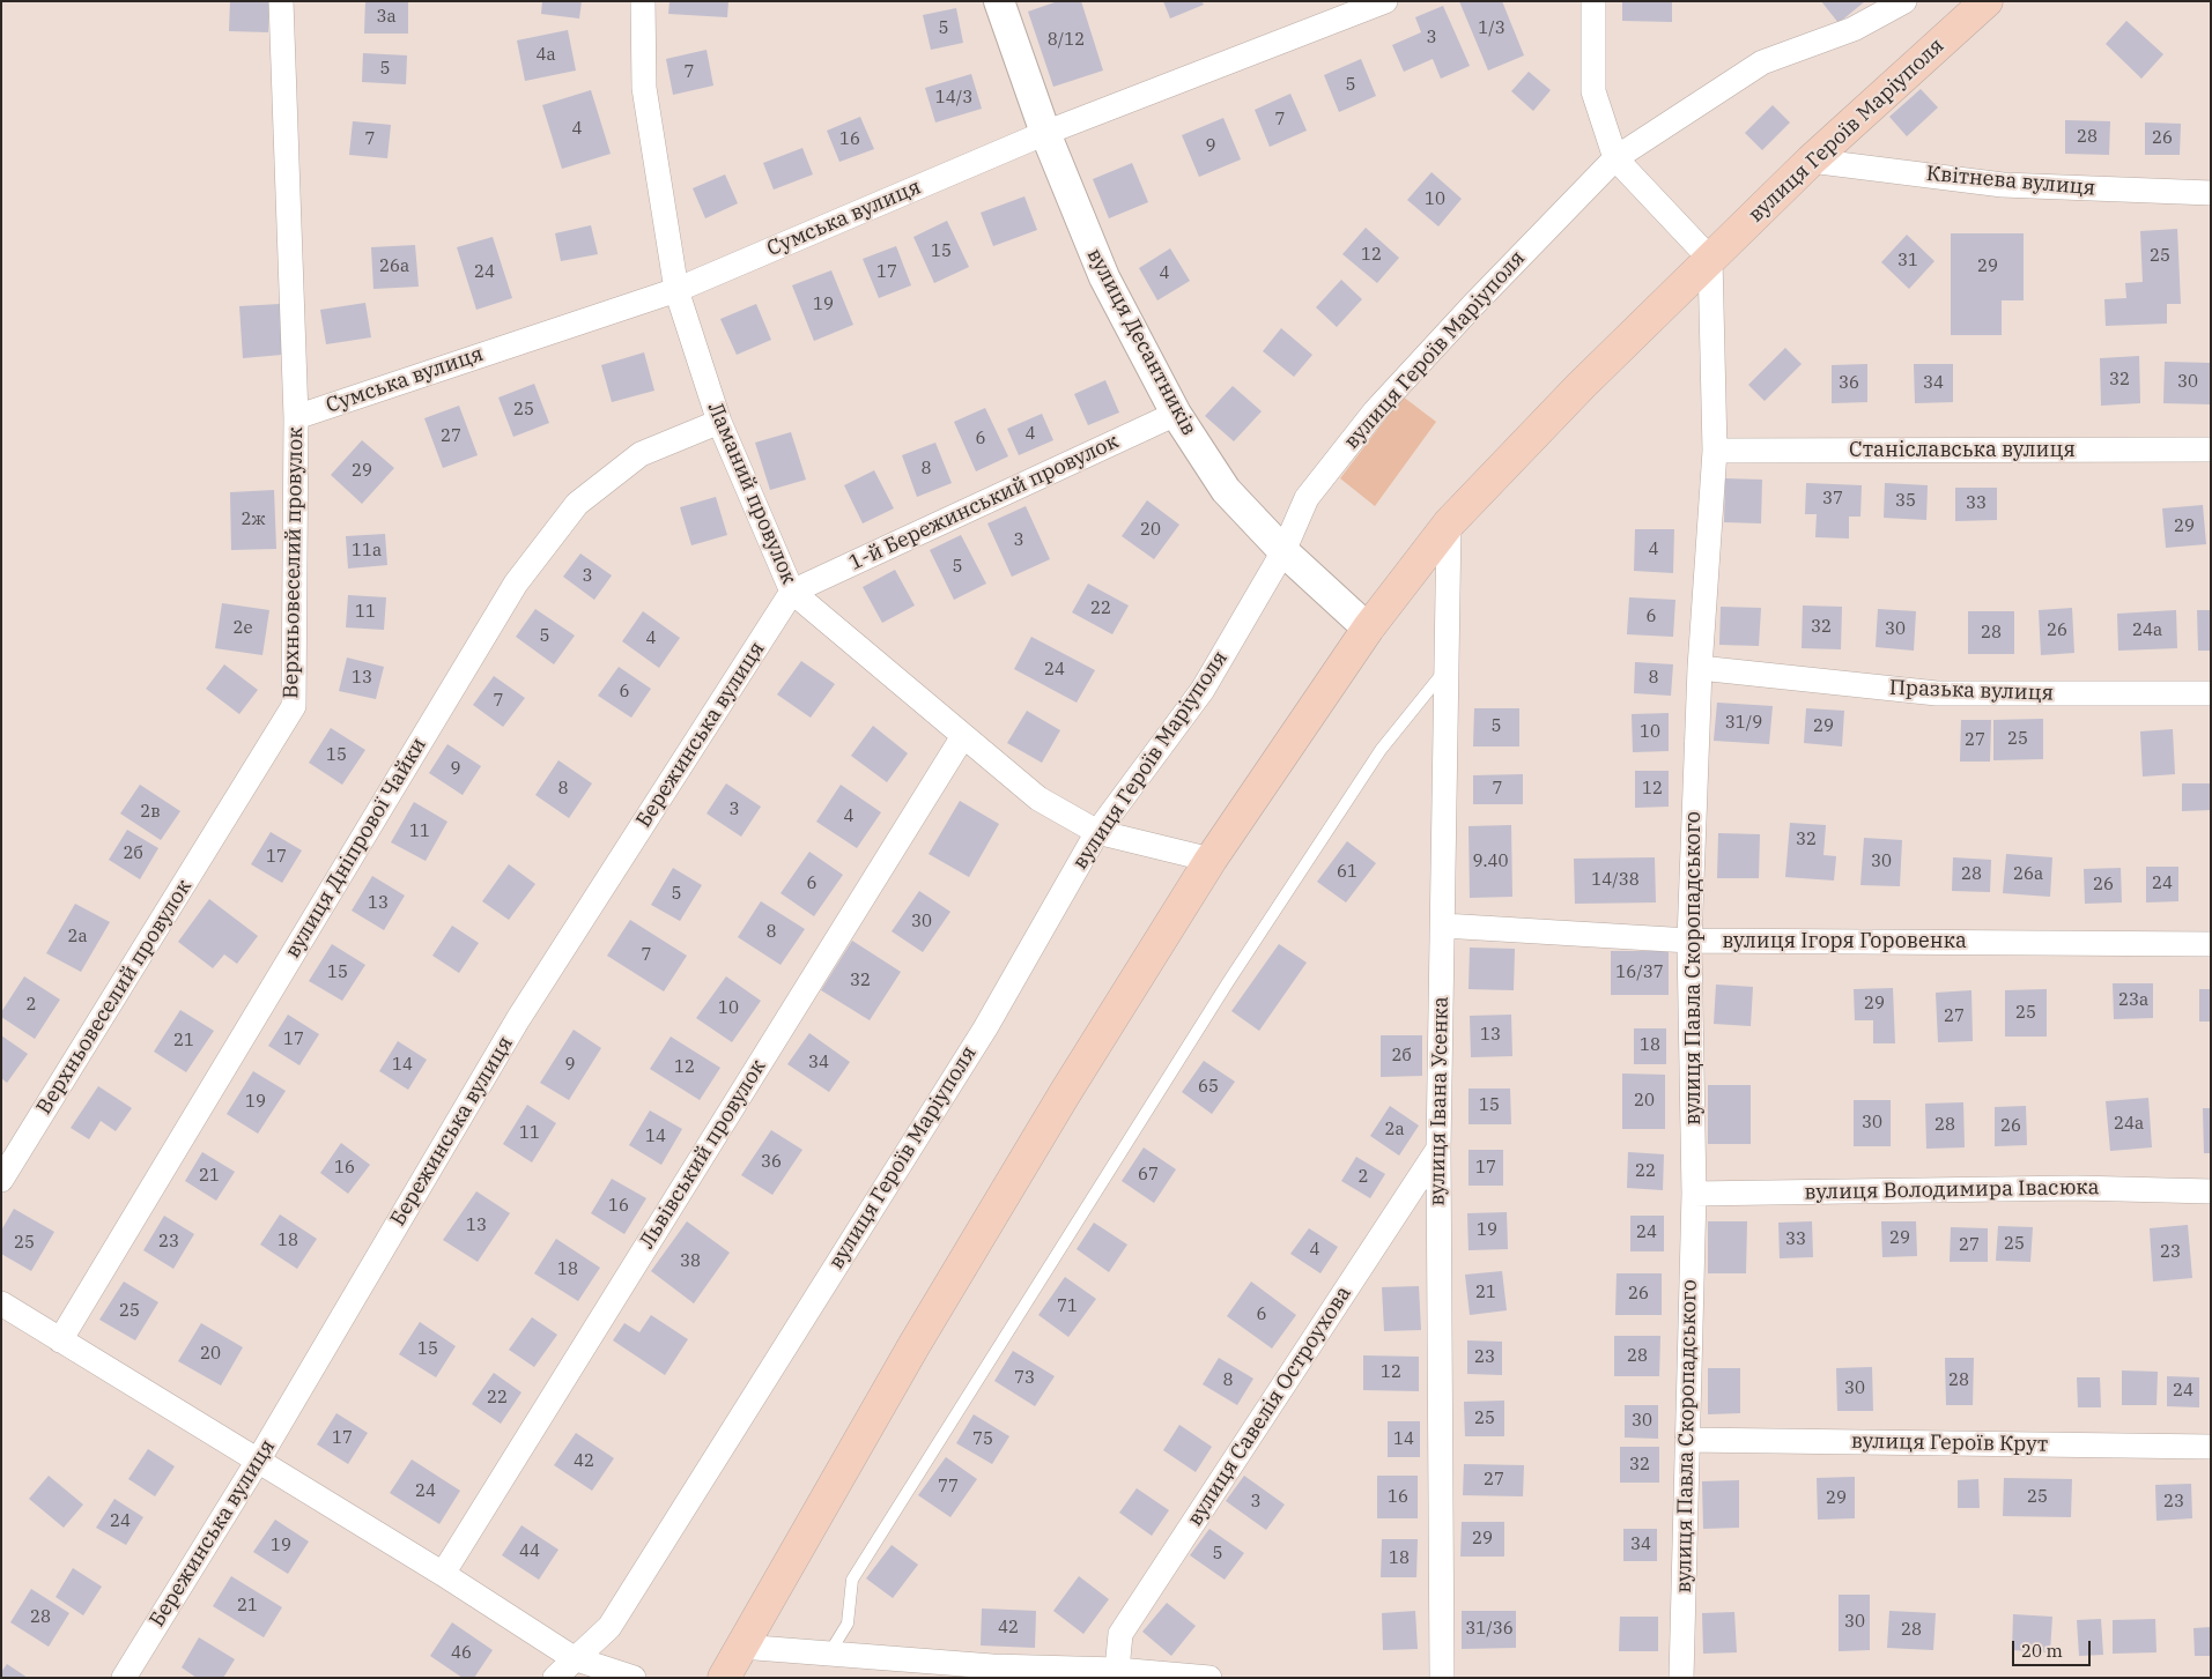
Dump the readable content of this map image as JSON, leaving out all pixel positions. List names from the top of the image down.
{
  "streets": {
    "main road": ["вулиця Героїв Маріуполя"],
    "street": [
      "Квітнева вулиця",
      "Сумська вулиця",
      "вулиця Десантників",
      "Станіславська вулиця",
      "Ламаний провулок",
      "1-й Бережинський провулок",
      "Верхньовеселий провулок",
      "Празька вулиця",
      "Бережинська вулиця",
      "вулиця Дніпрової Чайки",
      "вулиця Ігоря Горовенка",
      "вулиця Павла Скоропадського",
      "вулиця Івана Усенка",
      "Львівський провулок",
      "вулиця Володимира Івасюка",
      "вулиця Савелія Остроухова",
      "вулиця Героїв Крут"
    ]
  },
  "crossings": [
    ["вулиця Героїв Маріуполя", "Квітнева вулиця"],
    ["вулиця Героїв Маріуполя", "вулиця Десантників"],
    ["вулиця Героїв Маріуполя", "Ламаний провулок"],
    ["вулиця Героїв Маріуполя", "вулиця Павла Скоропадського"],
    ["вулиця Героїв Маріуполя", "вулиця Івана Усенка"],
    ["Сумська вулиця", "вулиця Десантників"],
    ["Сумська вулиця", "Ламаний провулок"],
    ["Сумська вулиця", "Верхньовеселий провулок"],
    ["вулиця Десантників", "1-й Бережинський провулок"],
    ["Станіславська вулиця", "вулиця Павла Скоропадського"],
    ["Ламаний провулок", "1-й Бережинський провулок"],
    ["Ламаний провулок", "Бережинська вулиця"],
    ["Ламаний провулок", "вулиця Дніпрової Чайки"],
    ["Ламаний провулок", "Львівський провулок"],
    ["1-й Бережинський провулок", "Бережинська вулиця"],
    ["Празька вулиця", "вулиця Павла Скоропадського"],
    ["вулиця Ігоря Горовенка", "вулиця Павла Скоропадського"],
    ["вулиця Ігоря Горовенка", "вулиця Івана Усенка"],
    ["вулиця Павла Скоропадського", "вулиця Володимира Івасюка"],
    ["вулиця Павла Скоропадського", "вулиця Героїв Крут"],
    ["вулиця Івана Усенка", "вулиця Савелія Остроухова"]
  ],
  "house_numbers": [
    "3а",
    "5",
    "1/3",
    "3",
    "8/12",
    "4а",
    "5",
    "7",
    "5",
    "14/3",
    "7",
    "4",
    "28",
    "26",
    "7",
    "16",
    "9",
    "10",
    "15",
    "12",
    "25",
    "31",
    "26а",
    "29",
    "24",
    "17",
    "4",
    "19",
    "32",
    "30",
    "36",
    "34",
    "25",
    "4",
    "27",
    "6",
    "8",
    "29",
    "37",
    "35",
    "33",
    "2ж",
    "29",
    "20",
    "3",
    "4",
    "11а",
    "5",
    "3",
    "22",
    "11",
    "6",
    "32",
    "2е",
    "30",
    "26",
    "24а",
    "28",
    "5",
    "4",
    "24",
    "13",
    "8",
    "6",
    "7",
    "31/9",
    "5",
    "29",
    "10",
    "25",
    "27",
    "15",
    "9",
    "8",
    "7",
    "12",
    "3",
    "2в",
    "4",
    "11",
    "32",
    "2б",
    "17",
    "9.40",
    "30",
    "61",
    "28",
    "26а",
    "14/38",
    "6",
    "24",
    "26",
    "5",
    "13",
    "30",
    "8",
    "2а",
    "7",
    "15",
    "16/37",
    "32",
    "23а",
    "29",
    "2",
    "10",
    "25",
    "27",
    "13",
    "17",
    "21",
    "18",
    "2б",
    "34",
    "14",
    "9",
    "12",
    "65",
    "20",
    "19",
    "15",
    "30",
    "24а",
    "28",
    "26",
    "2а",
    "11",
    "14",
    "36",
    "16",
    "17",
    "22",
    "67",
    "21",
    "2",
    "16",
    "13",
    "19",
    "24",
    "29",
    "33",
    "18",
    "23",
    "25",
    "25",
    "27",
    "4",
    "23",
    "38",
    "18",
    "21",
    "26",
    "71",
    "25",
    "6",
    "15",
    "20",
    "28",
    "23",
    "12",
    "73",
    "8",
    "28",
    "30",
    "24",
    "22",
    "25",
    "30",
    "17",
    "75",
    "14",
    "42",
    "32",
    "27",
    "77",
    "24",
    "16",
    "25",
    "29",
    "3",
    "23",
    "24",
    "29",
    "34",
    "19",
    "44",
    "5",
    "18",
    "21",
    "28",
    "30",
    "42",
    "31/36",
    "28",
    "46"
  ],
  "scale_bar": "20 m"
}
